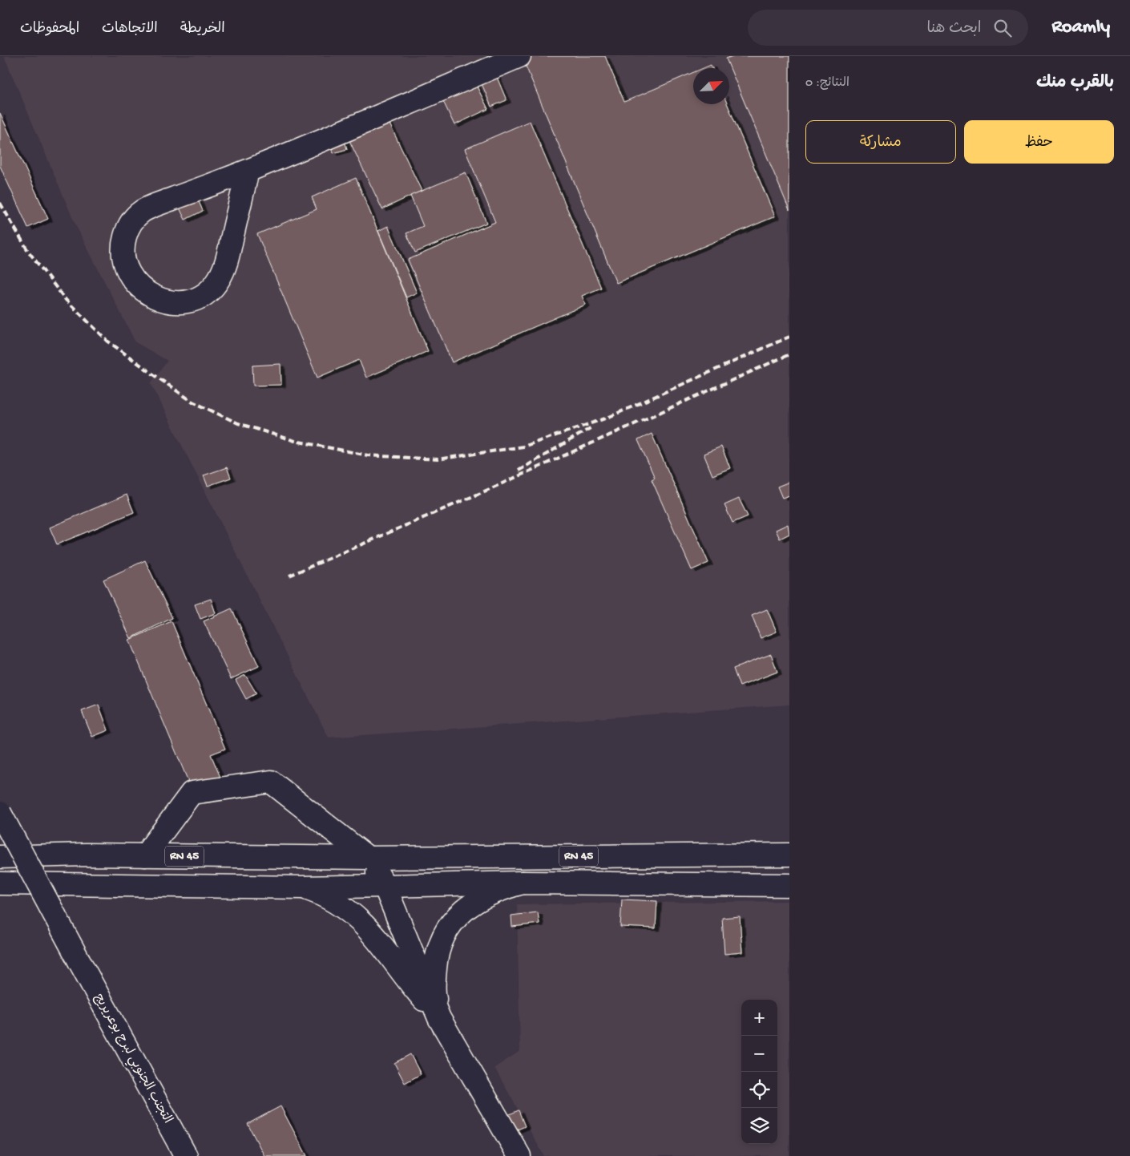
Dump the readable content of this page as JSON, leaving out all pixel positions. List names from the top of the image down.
{
  "streets": {
    "main road": ["RN 45", "التجنب الجنوبي لبرج بوعريريج"]
  },
  "north": "top right",
  "page": {
    "header": "Roamly",
    "search": "ابحث هنا",
    "nav": ["الخريطة", "الاتجاهات", "المحفوظات"],
    "heading": ["بالقرب منك", "النتائج: 0"],
    "buttons": ["حفظ", "مشاركة"],
    "map_buttons": ["+", "−"]
  }
}
